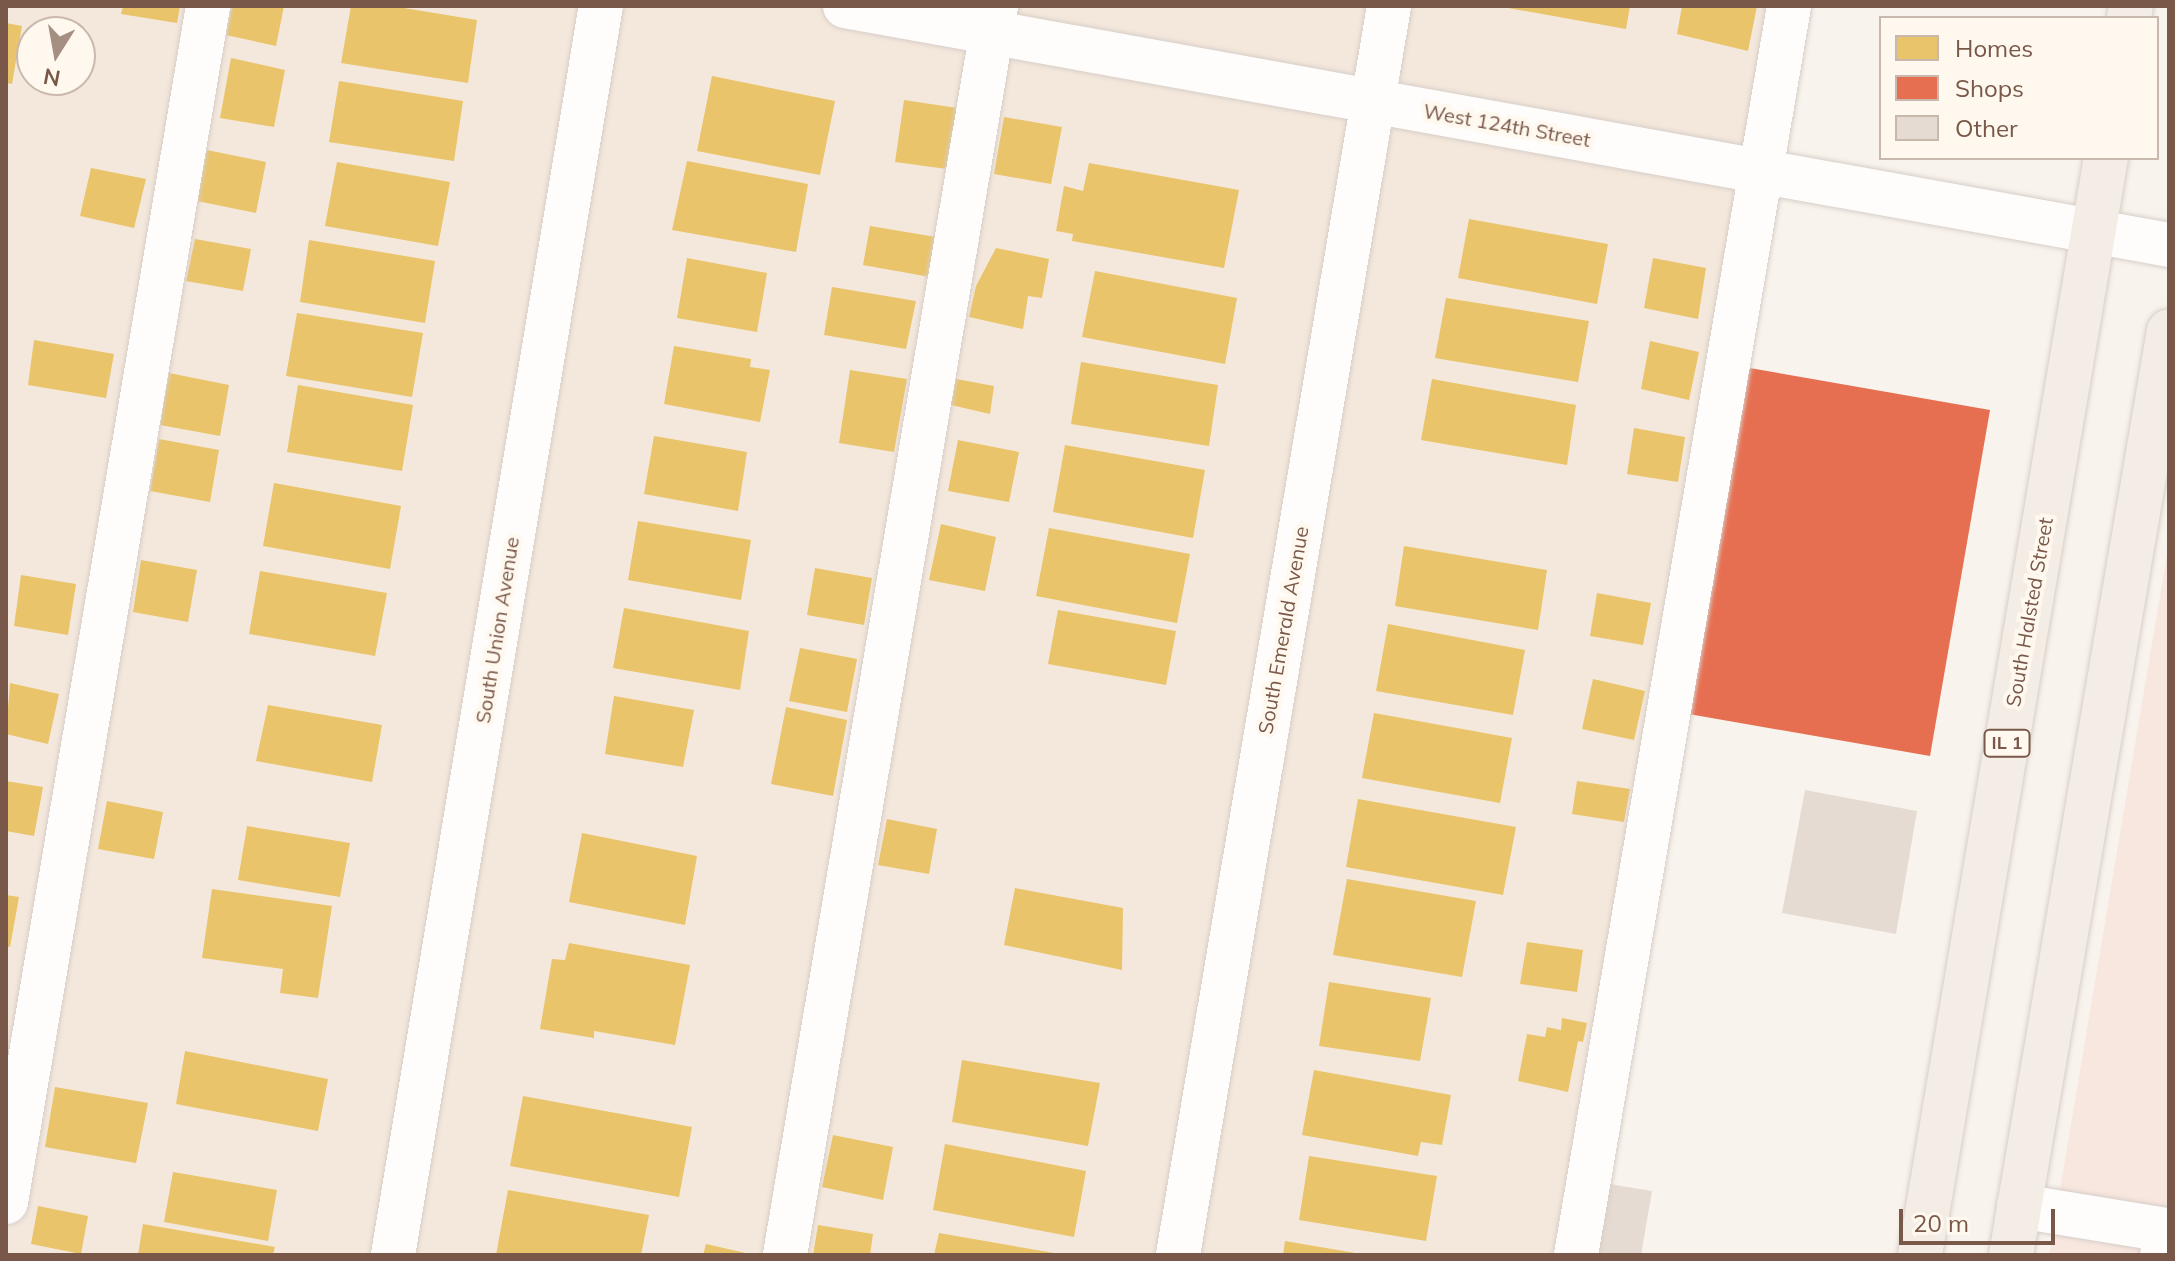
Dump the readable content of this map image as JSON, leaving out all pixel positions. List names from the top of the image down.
{
  "streets": {
    "main road": ["South Halsted Street", "IL 1"],
    "street": ["West 124th Street", "South Union Avenue", "South Emerald Avenue"]
  },
  "crossings": [
    ["West 124th Street", "South Halsted Street"],
    ["West 124th Street", "South Emerald Avenue"]
  ],
  "legend": ["Homes", "Shops", "Other"],
  "scale_bar": "20 m",
  "north": "bottom"
}
